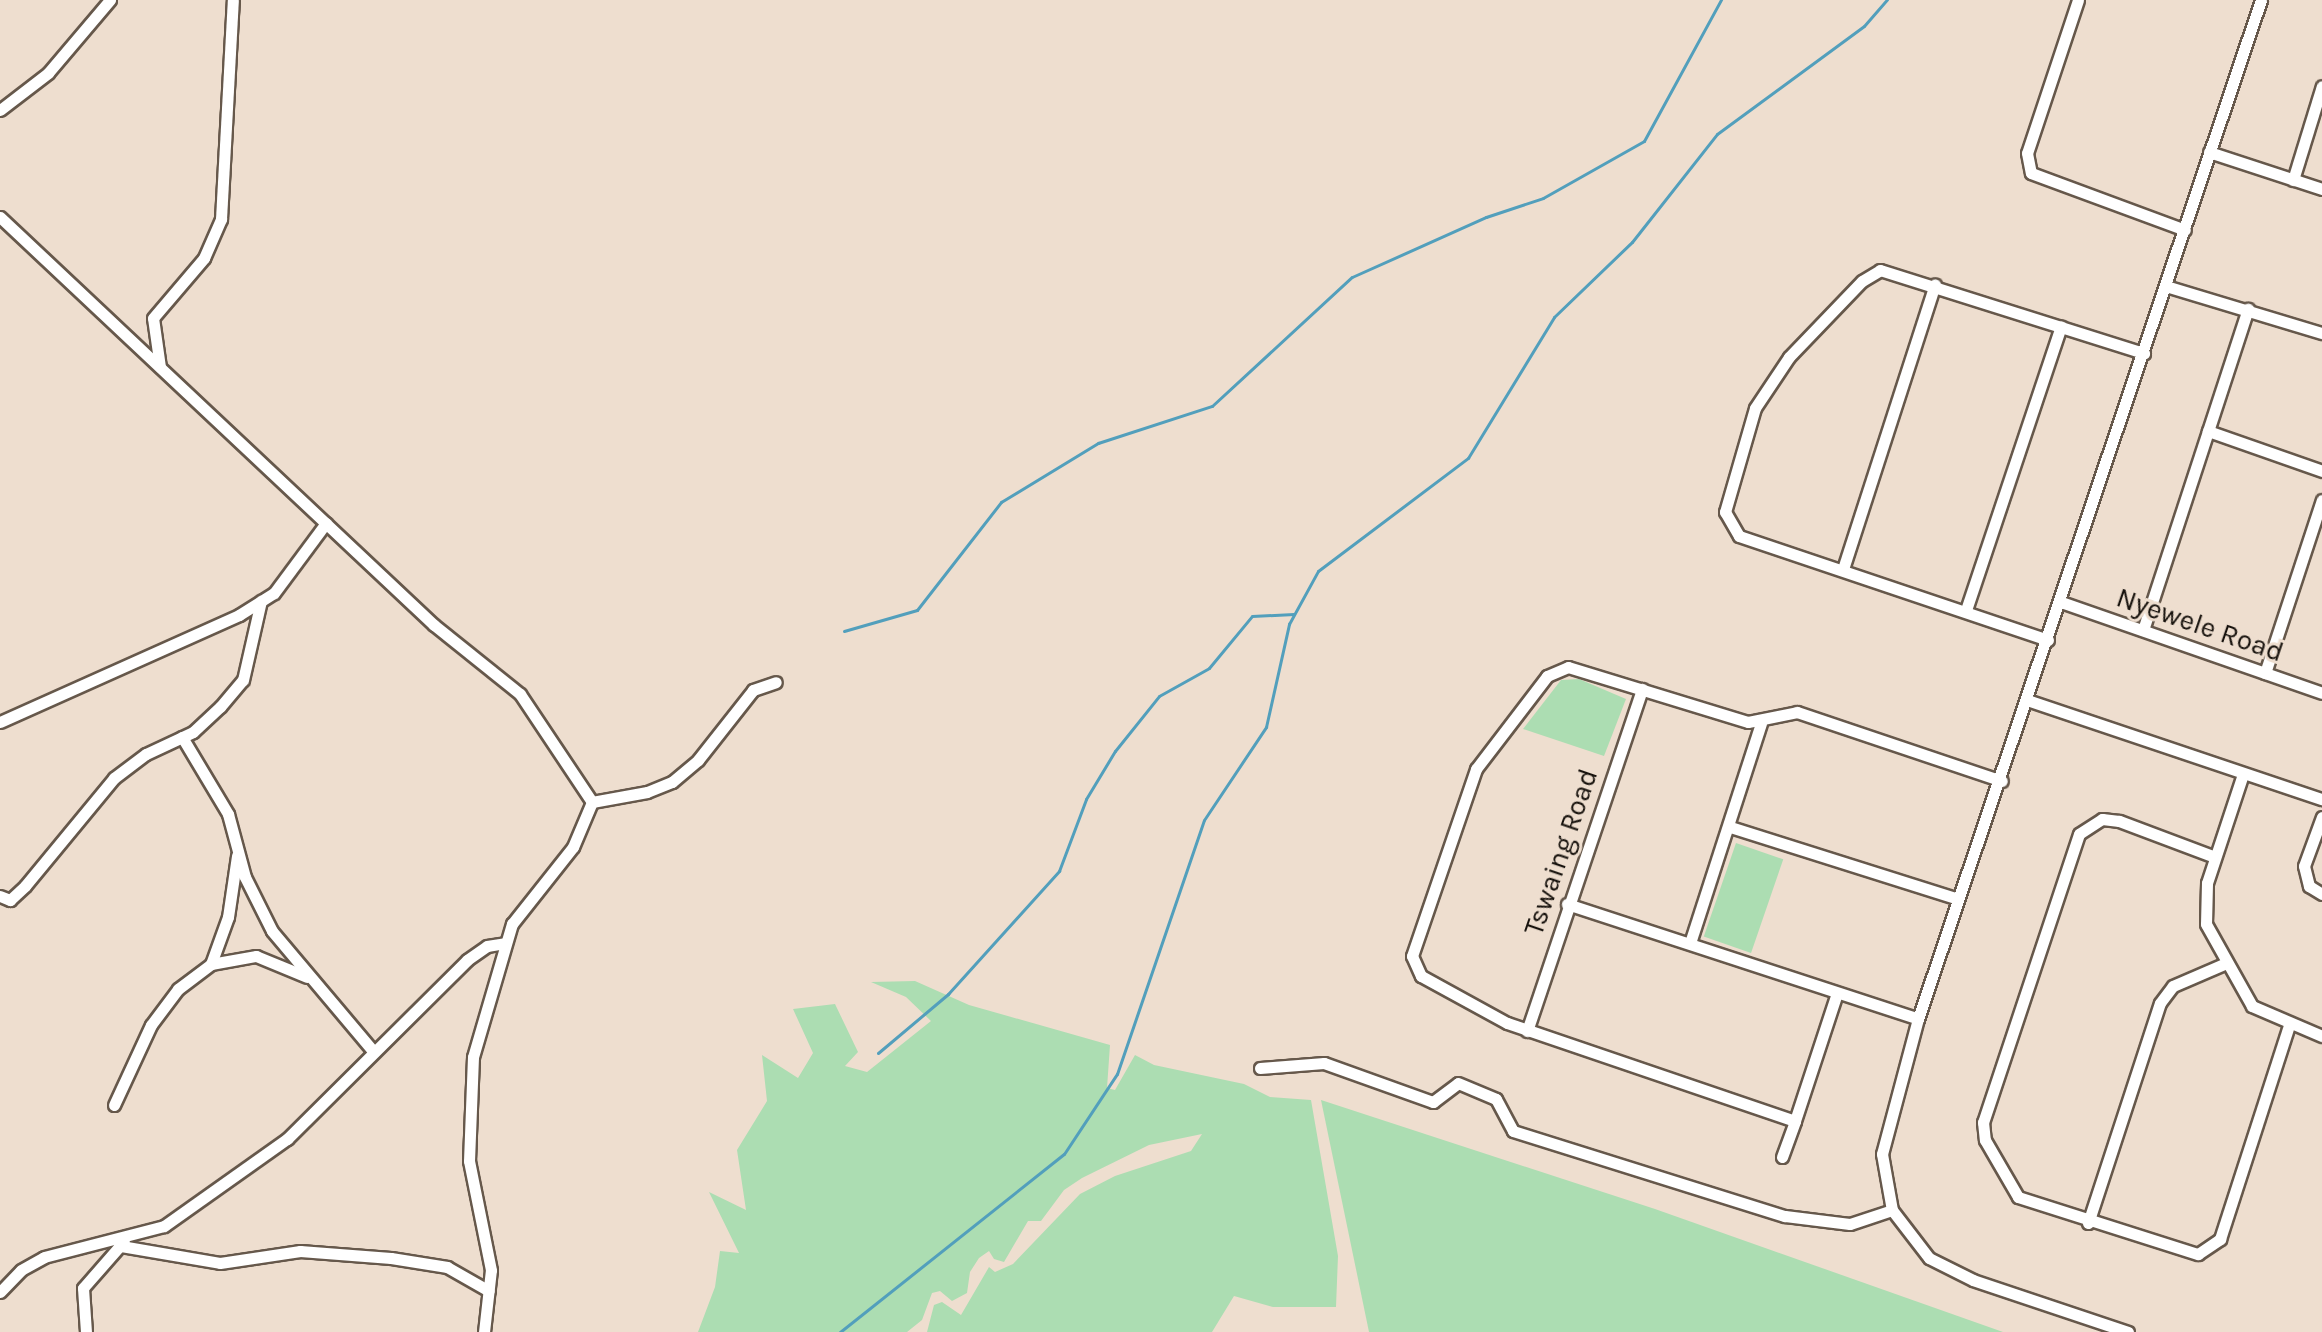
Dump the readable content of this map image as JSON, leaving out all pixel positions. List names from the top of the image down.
{
  "streets": {
    "street": ["Nyewele Road", "Tswaing Road"]
  }
}
